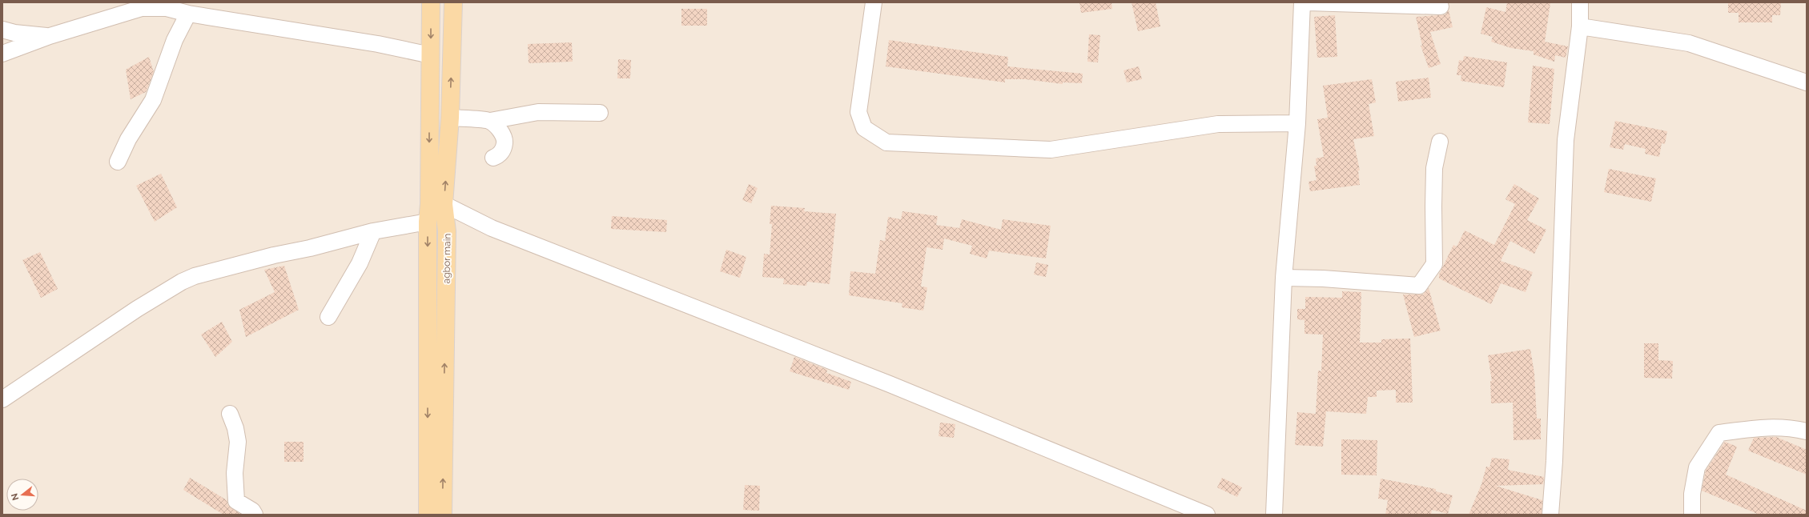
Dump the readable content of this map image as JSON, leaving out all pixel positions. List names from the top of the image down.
{
  "streets": {
    "main road": ["agbor main"]
  },
  "north": "left"
}
